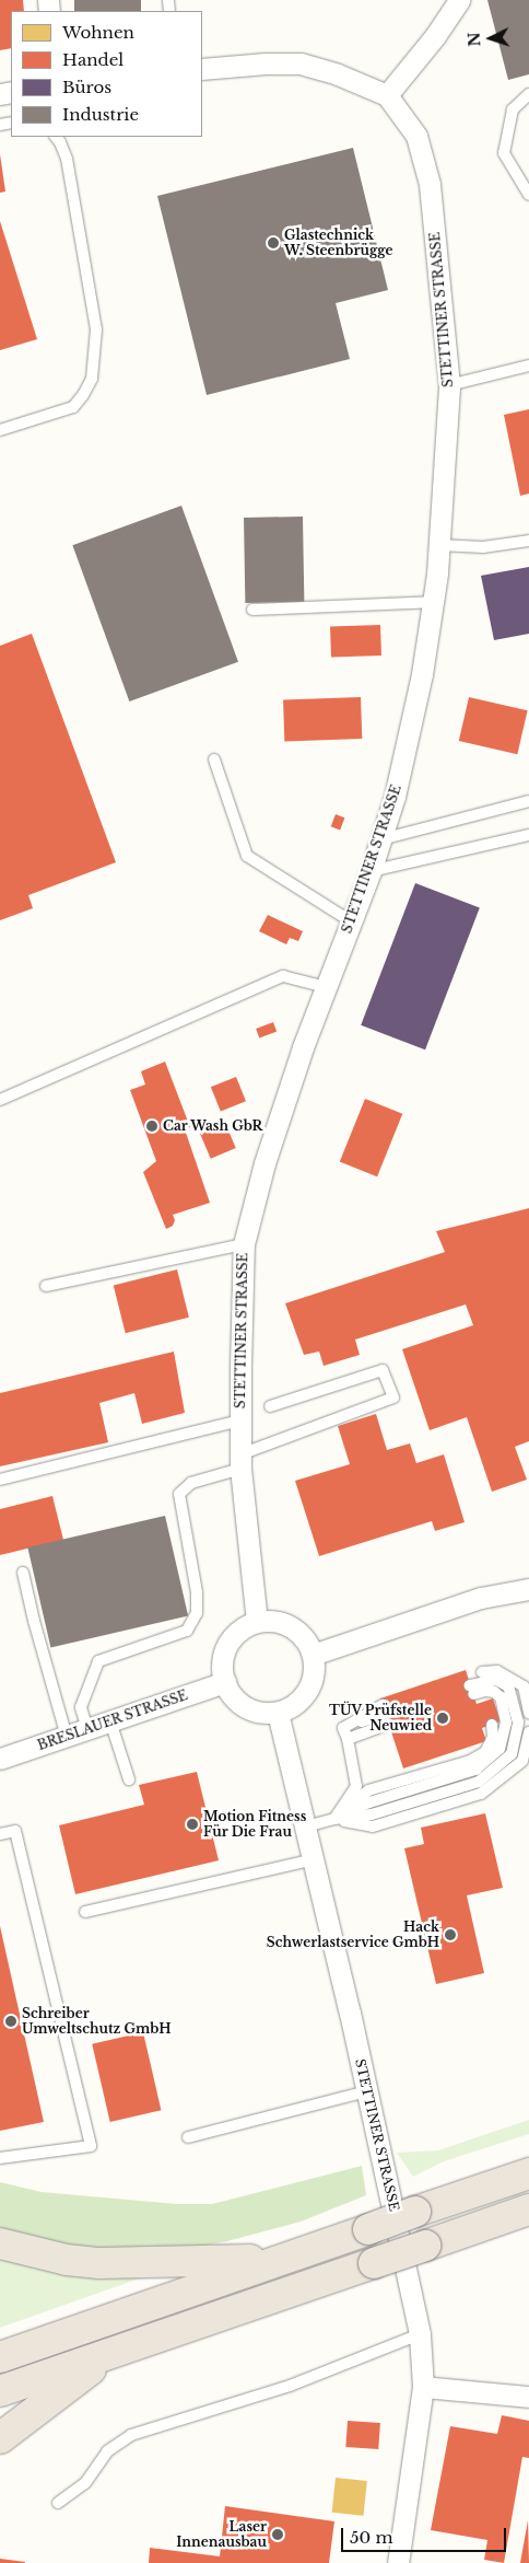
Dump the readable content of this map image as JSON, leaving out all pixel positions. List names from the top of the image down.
{
  "streets": {
    "street": ["STETTINER STRASSE", "BRESLAUER STRASSE"]
  },
  "crossings": [
    ["STETTINER STRASSE", "BRESLAUER STRASSE"]
  ],
  "places": [
    "Glastechnick W. Steenbrügge",
    "Car Wash GbR",
    "TÜV Prüfstelle Neuwied",
    "Motion Fitness Für Die Frau",
    "Hack Schwerlastservice GmbH",
    "Schreiber Umweltschutz GmbH",
    "Laser Innenausbau"
  ],
  "legend": [
    "Wohnen",
    "Handel",
    "Büros",
    "Industrie"
  ],
  "scale_bar": "50 m",
  "north": "left"
}
